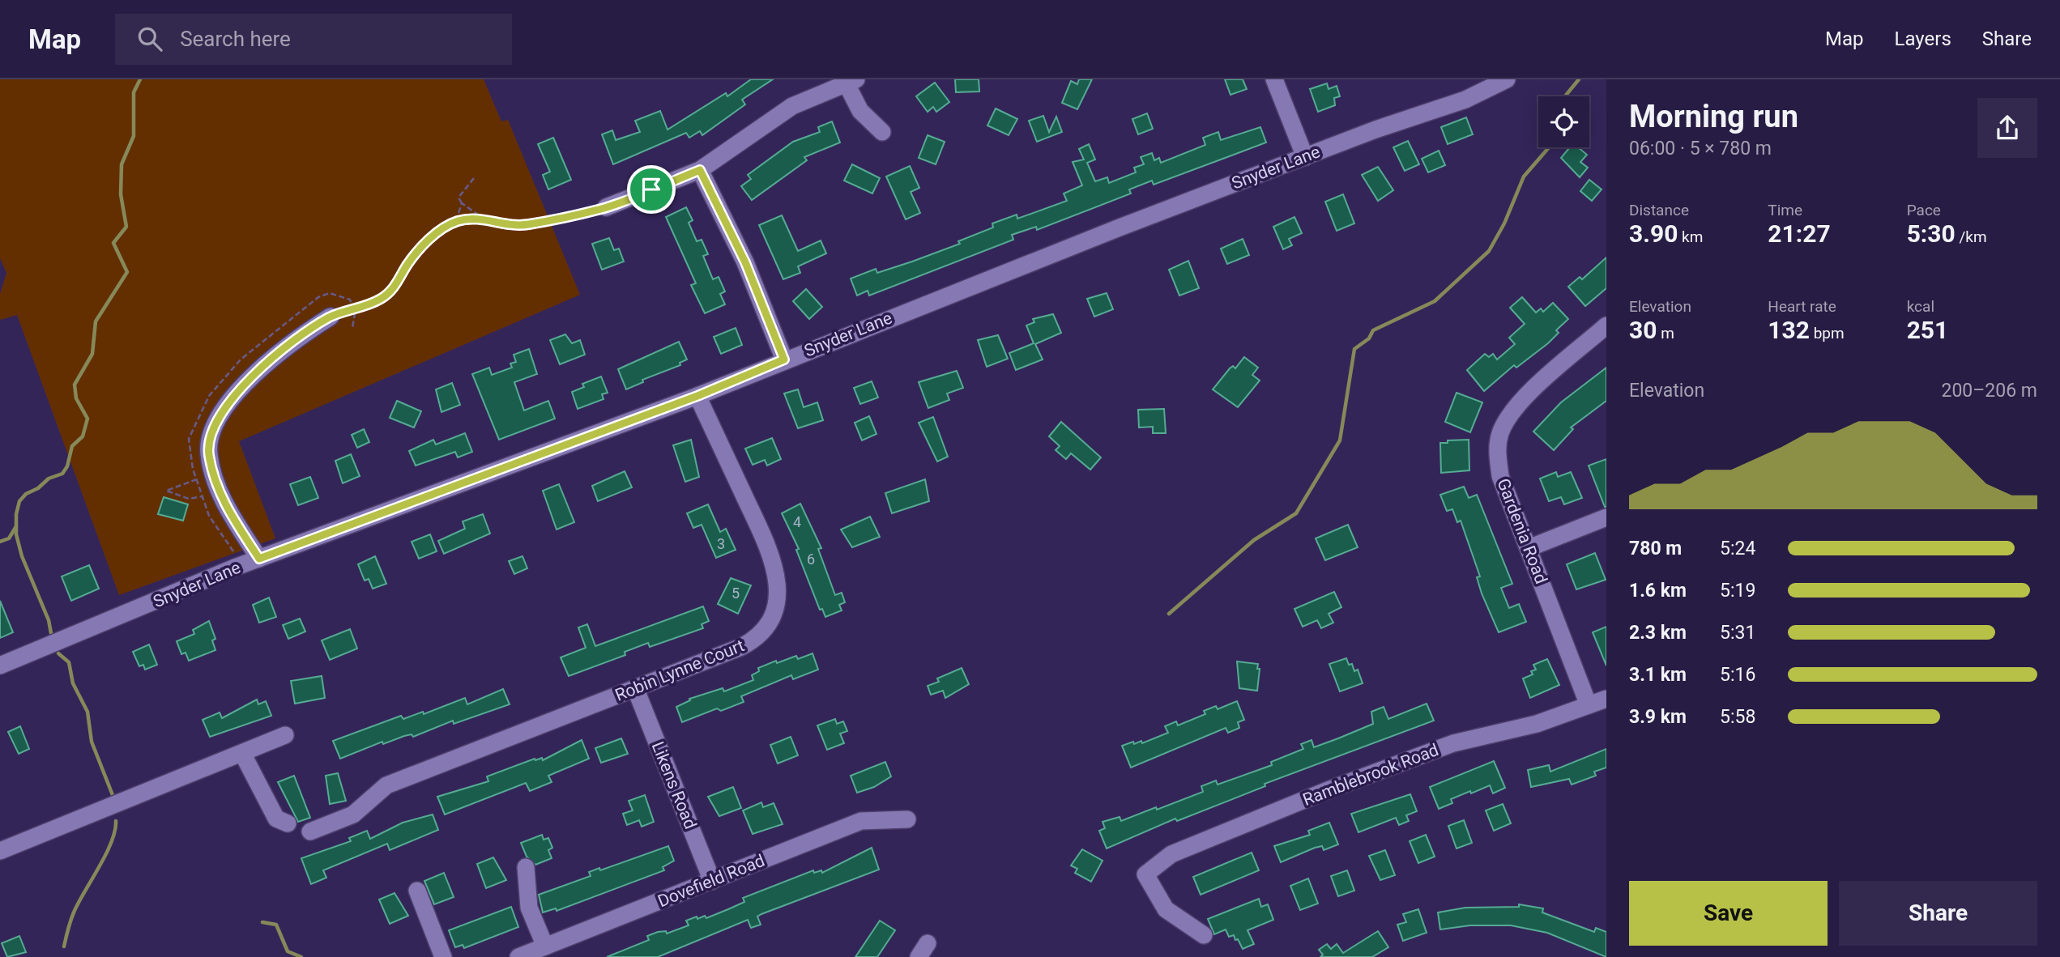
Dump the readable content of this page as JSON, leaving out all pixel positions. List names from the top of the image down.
{
  "streets": {
    "street": [
      "Snyder Lane",
      "Gardenia Road",
      "Robin Lynne Court",
      "Ramblebrook Road",
      "Likens Road",
      "Dovefield Road"
    ]
  },
  "crossings": [
    ["Snyder Lane", "Robin Lynne Court"],
    ["Gardenia Road", "Ramblebrook Road"],
    ["Robin Lynne Court", "Likens Road"],
    ["Likens Road", "Dovefield Road"]
  ],
  "house_numbers": [
    "4",
    "3",
    "6",
    "5"
  ],
  "page": {
    "header": "Map",
    "search": "Search here",
    "nav": ["Map", "Layers", "Share"],
    "heading": ["Morning run", "06:00 · 5 × 780 m"],
    "stats": [
      ["Distance", "3.90 km"],
      ["Time", "21:27"],
      ["Pace", "5:30 /km"],
      ["Elevation", "30 m"],
      ["Heart rate", "132 bpm"],
      ["kcal", "251"]
    ],
    "chart": ["Elevation", "200–206 m"],
    "list": [
      {
        "name": "780 m",
        "note": "5:24"
      },
      {
        "name": "1.6 km",
        "note": "5:19"
      },
      {
        "name": "2.3 km",
        "note": "5:31"
      },
      {
        "name": "3.1 km",
        "note": "5:16"
      },
      {
        "name": "3.9 km",
        "note": "5:58"
      }
    ],
    "buttons": ["Save", "Share"]
  }
}
